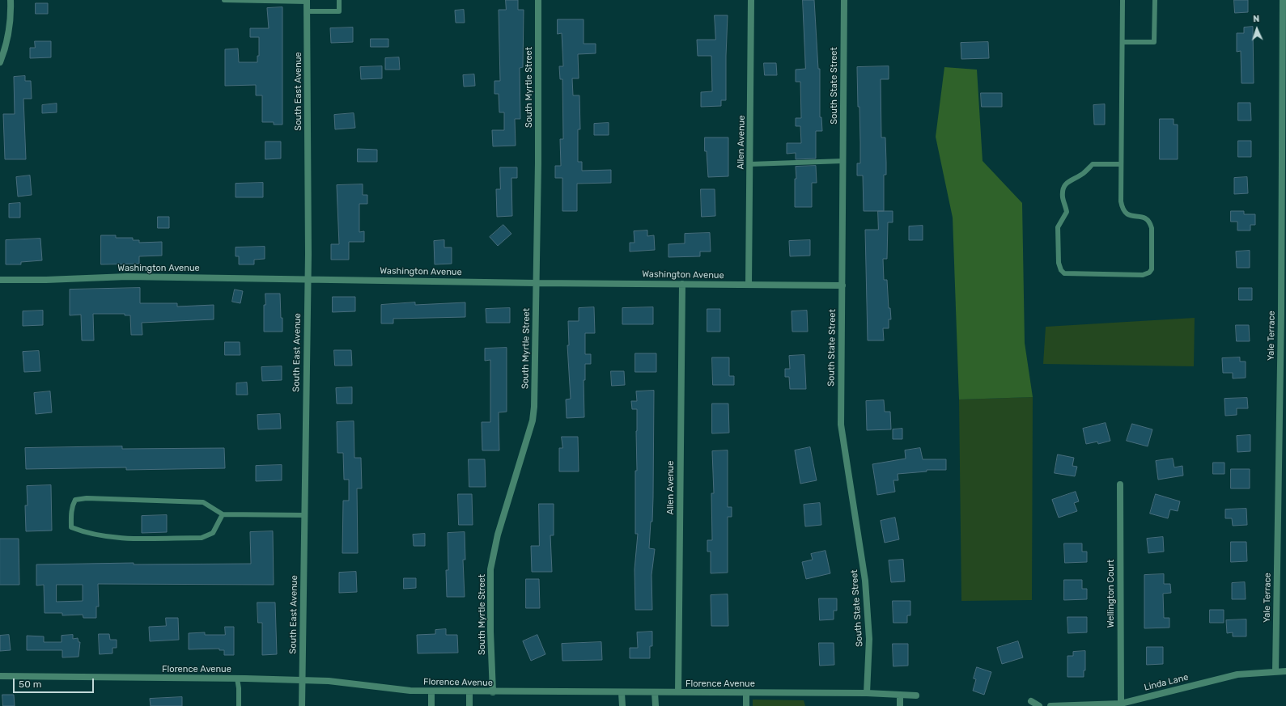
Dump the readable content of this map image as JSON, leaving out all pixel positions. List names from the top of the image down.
{
  "streets": {
    "street": [
      "South State Street",
      "South Myrtle Street",
      "South East Avenue",
      "Allen Avenue",
      "Washington Avenue",
      "Yale Terrace",
      "Wellington Court",
      "Florence Avenue",
      "Linda Lane"
    ]
  },
  "crossings": [
    ["South State Street", "Washington Avenue"],
    ["South State Street", "Florence Avenue"],
    ["South Myrtle Street", "Washington Avenue"],
    ["South Myrtle Street", "Florence Avenue"],
    ["South East Avenue", "Washington Avenue"],
    ["South East Avenue", "Florence Avenue"],
    ["Allen Avenue", "Washington Avenue"],
    ["Allen Avenue", "Florence Avenue"],
    ["Yale Terrace", "Linda Lane"],
    ["Wellington Court", "Linda Lane"]
  ],
  "scale_bar": "50 m",
  "north": "top"
}
